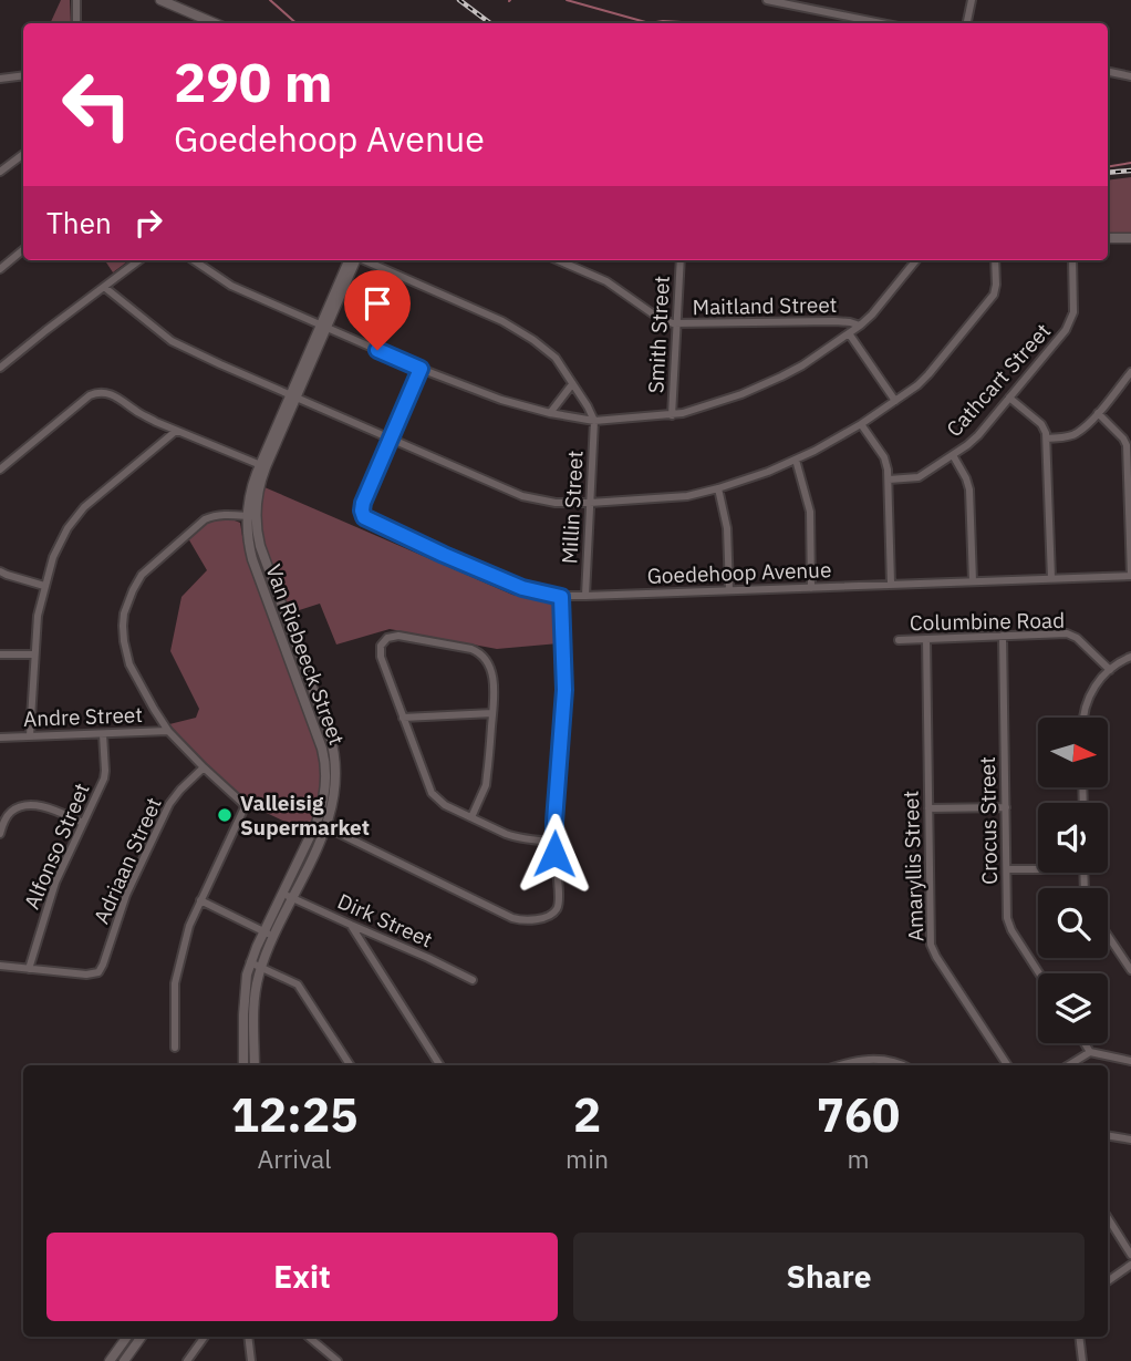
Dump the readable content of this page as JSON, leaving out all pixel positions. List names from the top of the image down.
{
  "streets": {
    "street": [
      "Maitland Street",
      "Smith Street",
      "Cathcart Street",
      "Millin Street",
      "Goedehoop Avenue",
      "Columbine Road",
      "Van Riebeeck Street",
      "Andre Street",
      "Crocus Street",
      "Alfonso Street",
      "Adriaan Street",
      "Amaryllis Street",
      "Dirk Street"
    ]
  },
  "crossings": [
    ["Maitland Street", "Smith Street"],
    ["Millin Street", "Goedehoop Avenue"],
    ["Columbine Road", "Crocus Street"],
    ["Columbine Road", "Amaryllis Street"],
    ["Van Riebeeck Street", "Dirk Street"],
    ["Andre Street", "Alfonso Street"],
    ["Alfonso Street", "Adriaan Street"]
  ],
  "places": ["Valleisig Supermarket"],
  "north": "right",
  "page": {
    "turn": ["290 m", "Goedehoop Avenue"],
    "then": "Then",
    "eta": [
      "12:25",
      "Arrival",
      "2",
      "min",
      "760",
      "m"
    ],
    "buttons": ["Exit", "Share"]
  }
}
